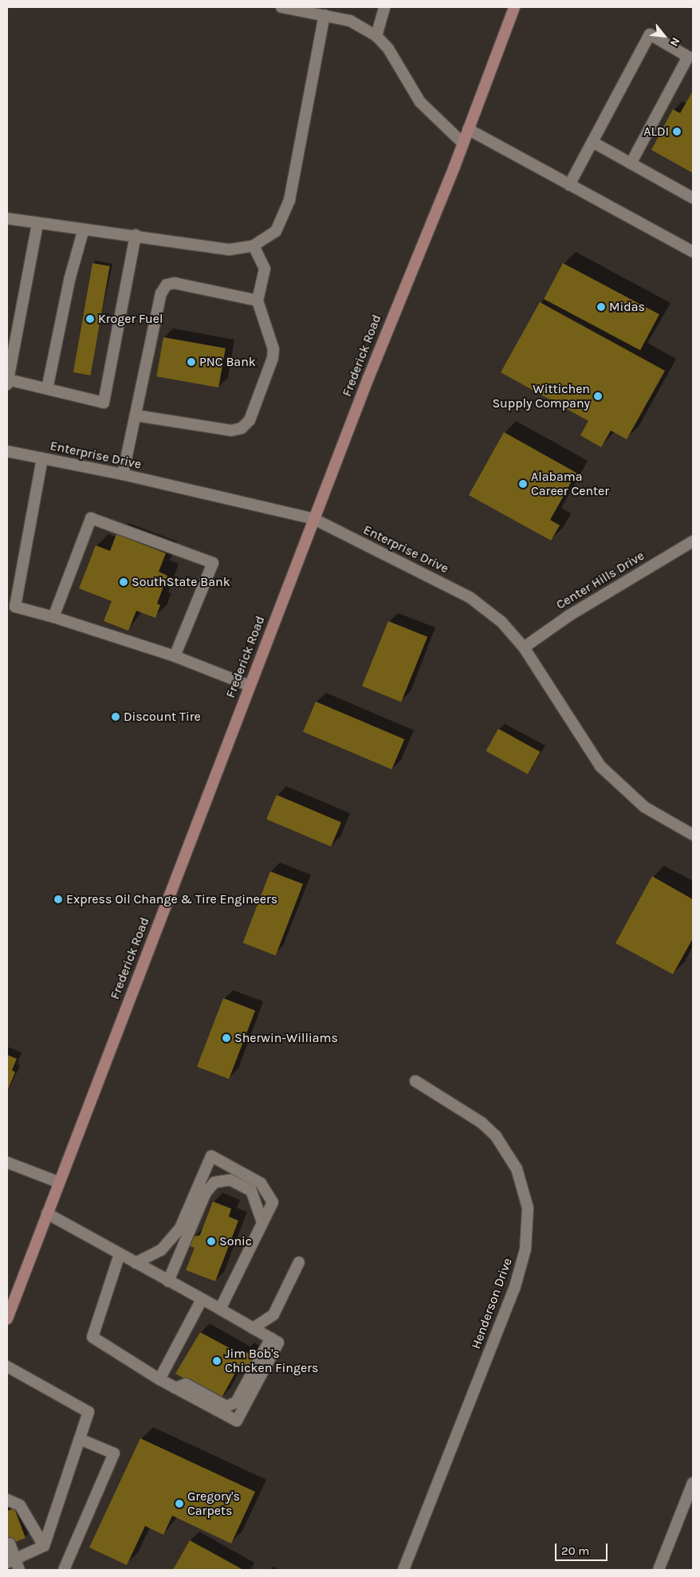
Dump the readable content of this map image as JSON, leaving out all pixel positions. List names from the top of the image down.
{
  "streets": {
    "main road": ["Frederick Road"],
    "street": ["Enterprise Drive", "Center Hills Drive", "Henderson Drive"]
  },
  "crossings": [
    ["Frederick Road", "Enterprise Drive"],
    ["Enterprise Drive", "Center Hills Drive"]
  ],
  "places": [
    "ALDI",
    "Midas",
    "Kroger Fuel",
    "PNC Bank",
    "Wittichen Supply Company",
    "Alabama Career Center",
    "SouthState Bank",
    "Discount Tire",
    "Express Oil Change & Tire Engineers",
    "Sherwin-Williams",
    "Sonic",
    "Jim Bob's Chicken Fingers",
    "Gregory's Carpets"
  ],
  "scale_bar": "20 m",
  "north": "bottom right"
}
